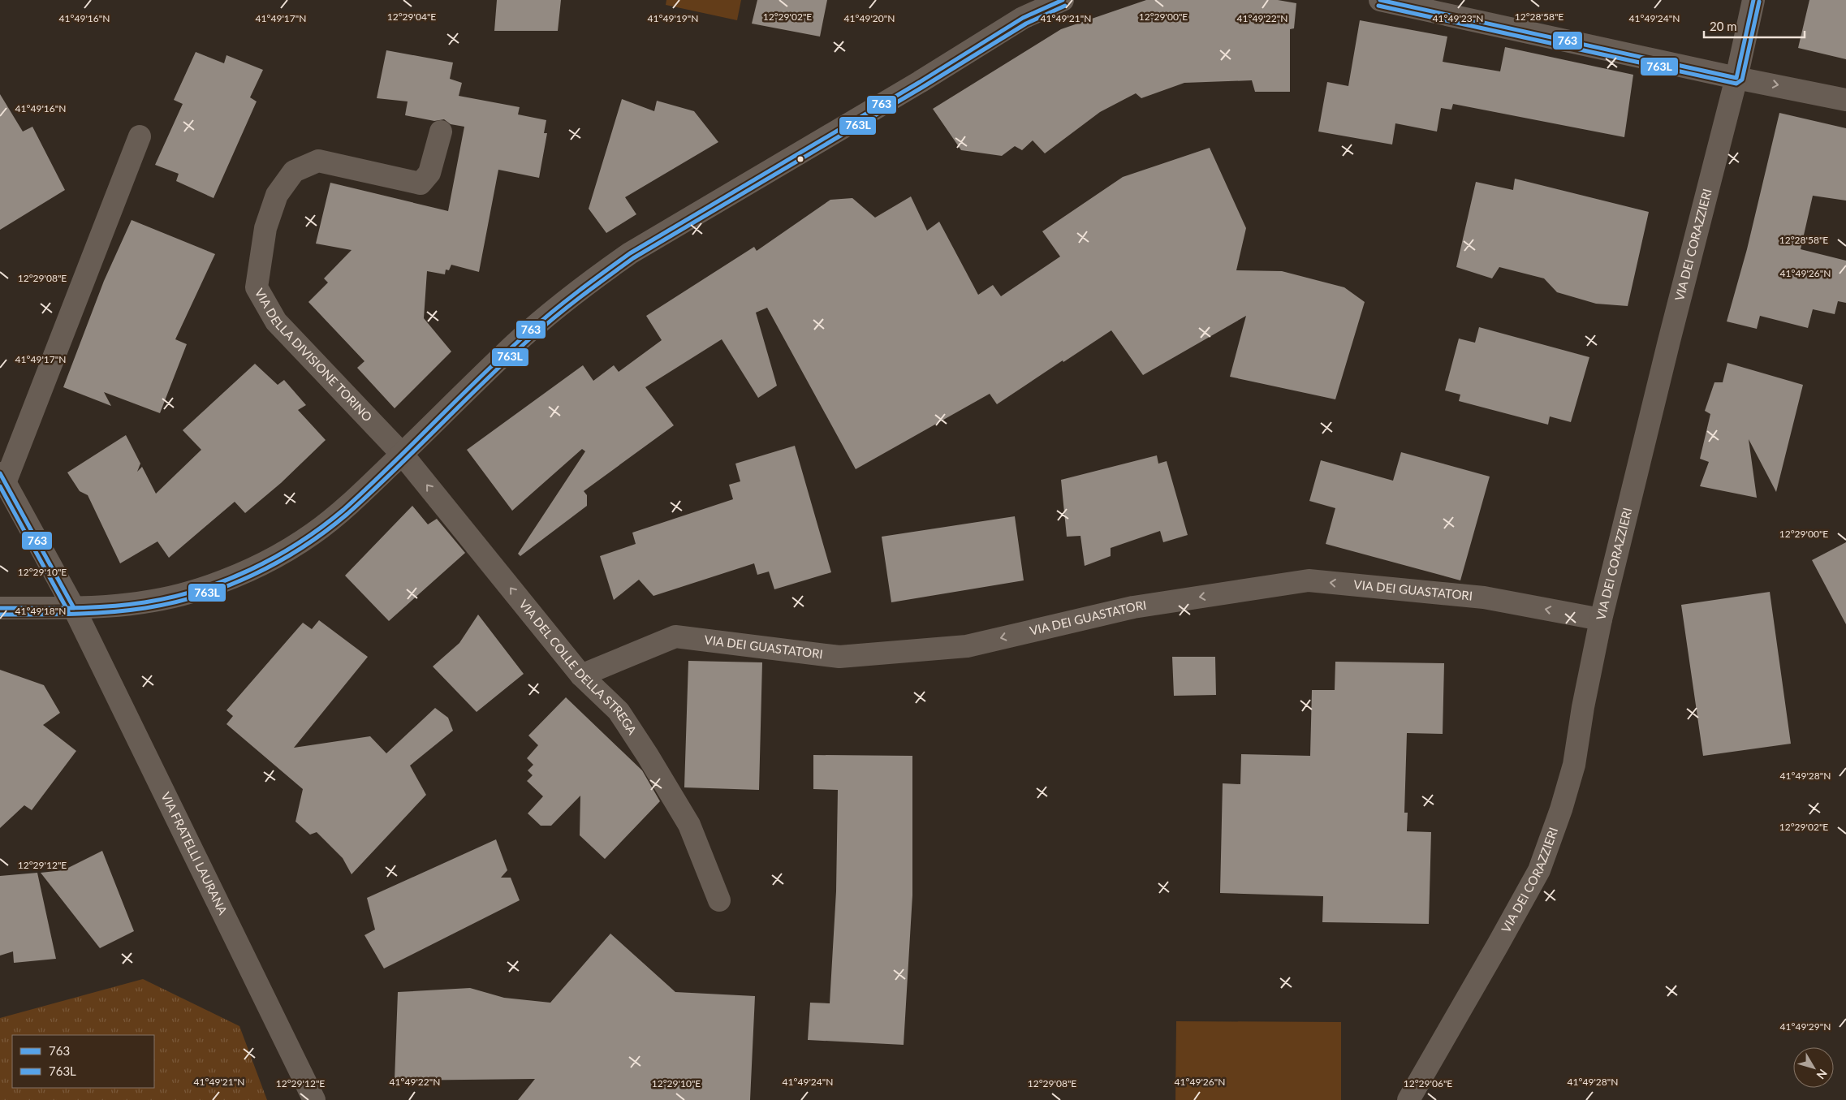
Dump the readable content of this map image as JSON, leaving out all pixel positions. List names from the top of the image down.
{
  "streets": {
    "street": [
      "VIA DEI CORAZZIERI",
      "VIA DELLA DIVISIONE TORINO",
      "VIA DEI GUASTATORI",
      "VIA DEL COLLE DELLA STREGA",
      "VIA FRATELLI LAURANA"
    ]
  },
  "crossings": [
    ["VIA DEI CORAZZIERI", "VIA DEI GUASTATORI"],
    ["VIA DELLA DIVISIONE TORINO", "VIA DEL COLLE DELLA STREGA"],
    ["VIA DEI GUASTATORI", "VIA DEL COLLE DELLA STREGA"]
  ],
  "one_way": ["VIA DEI GUASTATORI", "VIA DEL COLLE DELLA STREGA"],
  "lines": ["transit line 763", "transit line 763L"],
  "legend": ["763", "763L"],
  "scale_bar": "20 m",
  "north": "bottom right",
  "coordinates": [
    "12°29'04\"E",
    "12°29'02\"E",
    "12°29'00\"E",
    "12°28'58\"E",
    "41°49'16\"N",
    "41°49'19\"N",
    "41°49'20\"N",
    "41°49'21\"N",
    "41°49'22\"N",
    "41°49'24\"N",
    "41°49'17\"N",
    "41°49'23\"N",
    "41°49'26\"N",
    "12°29'08\"E",
    "12°29'10\"E",
    "41°49'18\"N",
    "41°49'28\"N",
    "12°29'12\"E",
    "41°49'29\"N",
    "12°29'06\"E"
  ]
}
